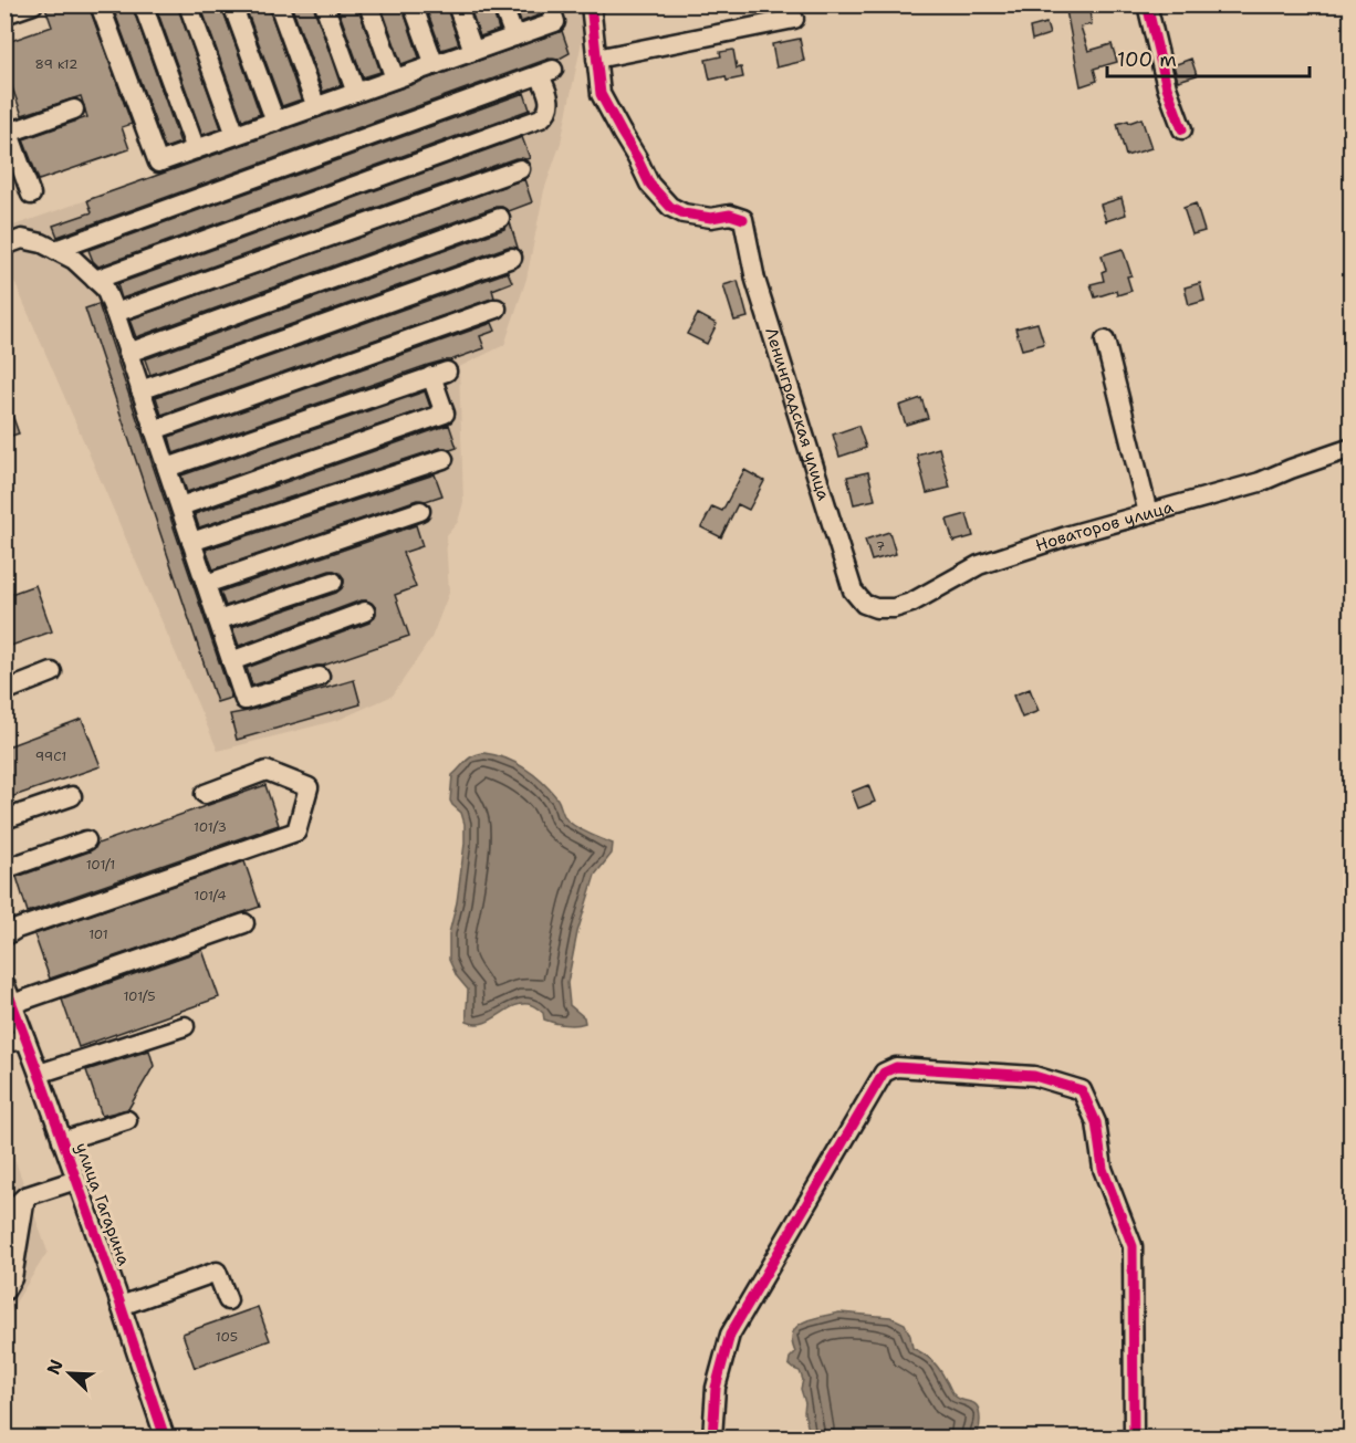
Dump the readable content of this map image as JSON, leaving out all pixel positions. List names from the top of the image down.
{
  "streets": {
    "street": ["Ленинградская улица", "Новаторов улица", "улица Гагарина"]
  },
  "crossings": [
    ["Ленинградская улица", "Новаторов улица"]
  ],
  "house_numbers": [
    "89 к12",
    "7",
    "99С1",
    "101/3",
    "101/1",
    "101/4",
    "101",
    "101/5",
    "105"
  ],
  "scale_bar": "100 m",
  "north": "top left"
}
